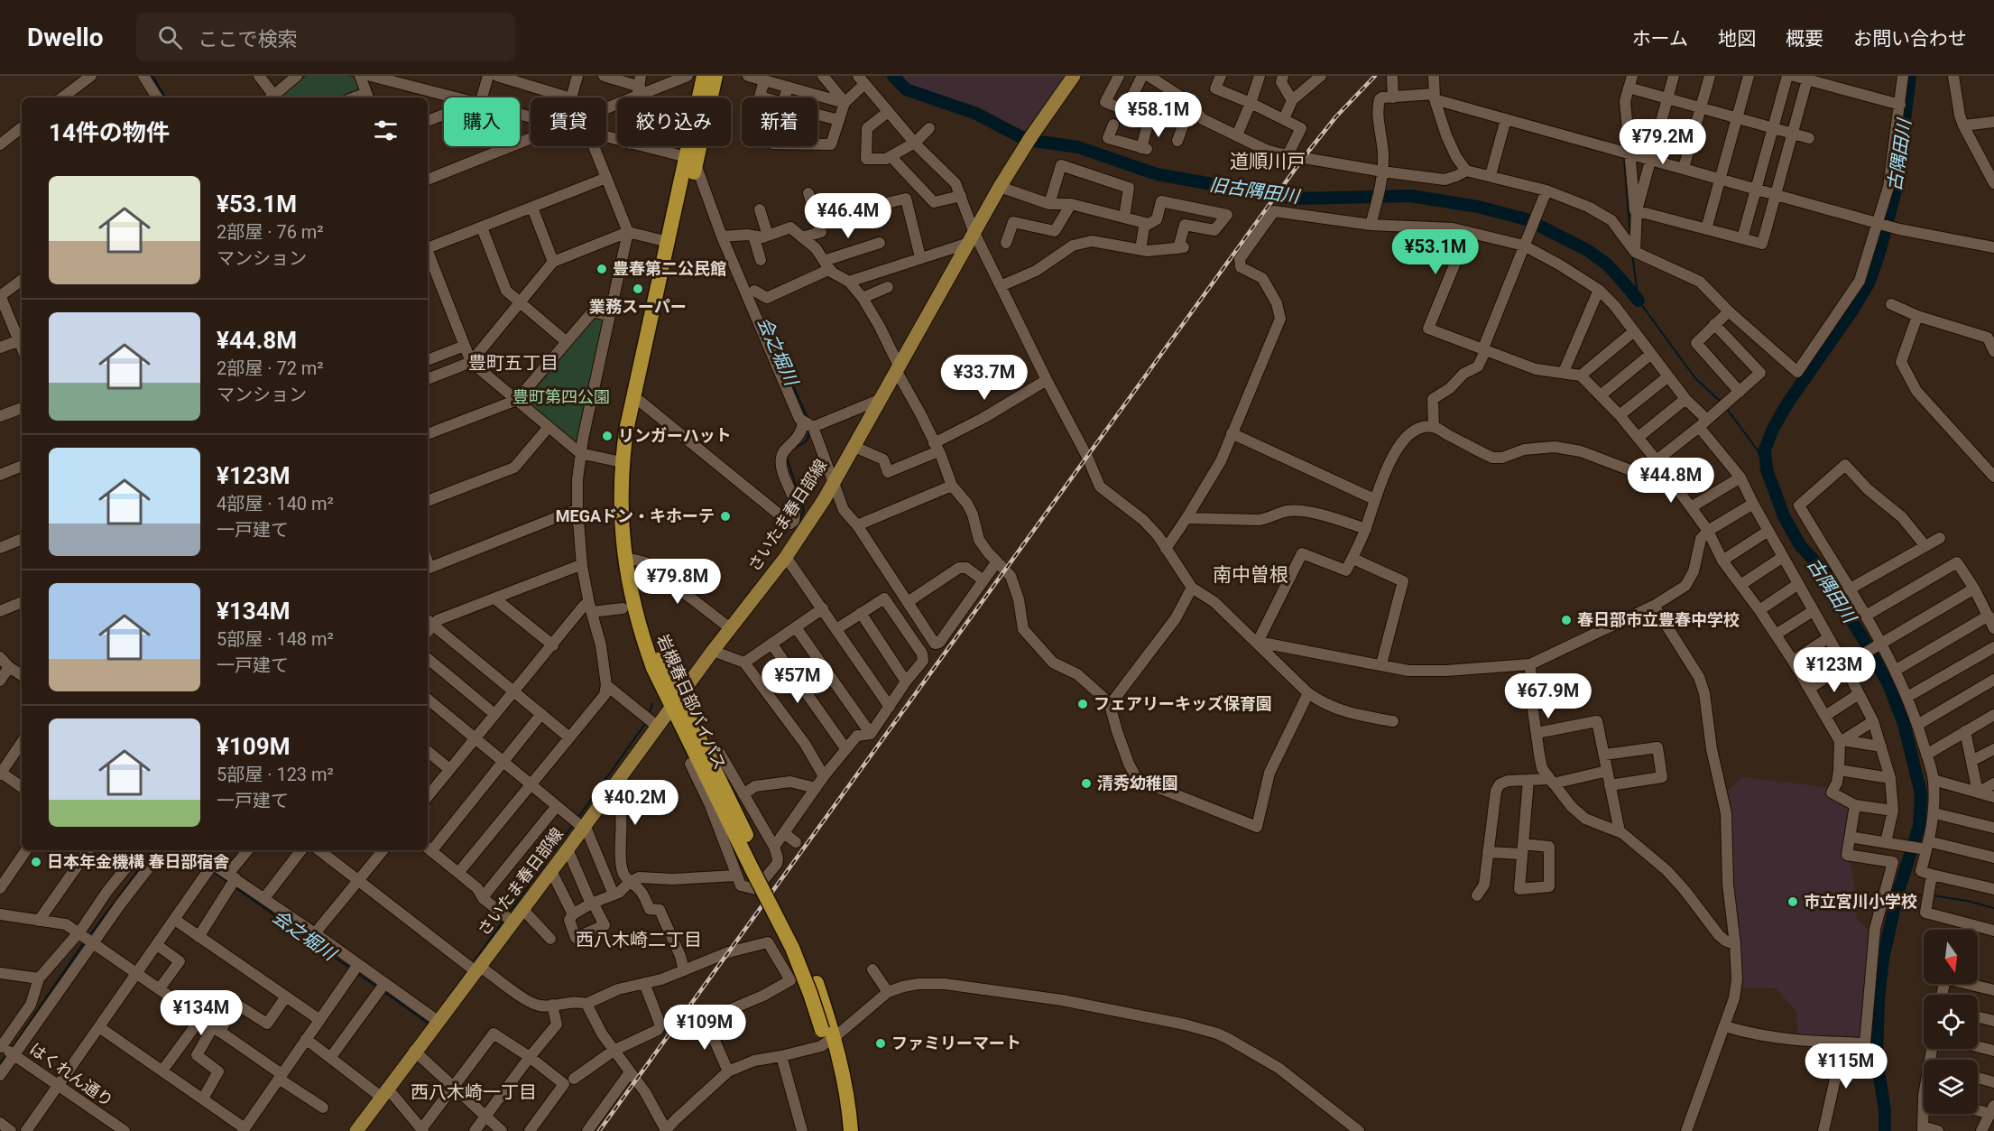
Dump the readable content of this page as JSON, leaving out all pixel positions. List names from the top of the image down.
{
  "streets": {
    "highway": ["岩槻春日部バイパス"],
    "main road": ["さいたま春日部線"],
    "street": ["はくれん通り"]
  },
  "crossings": [
    ["さいたま春日部線", "岩槻春日部バイパス"]
  ],
  "districts": [
    "道順川戸",
    "豊町五丁目",
    "南中曽根",
    "西八木崎二丁目",
    "西八木崎一丁目"
  ],
  "water": ["古隅田川", "旧古隅田川", "会之堀川"],
  "parks": ["豊町第四公園"],
  "places": [
    "豊春第二公民館",
    "業務スーパー",
    "リンガーハット",
    "MEGAドン・キホーテ",
    "春日部市立豊春中学校",
    "フェアリーキッズ保育園",
    "清秀幼稚園",
    "日本年金機構 春日部宿舎",
    "市立宮川小学校",
    "ファミリーマート"
  ],
  "north": "bottom",
  "page": {
    "header": "Dwello",
    "search": "ここで検索",
    "nav": [
      "ホーム",
      "地図",
      "概要",
      "お問い合わせ"
    ],
    "price": [
      "¥58.1M",
      "¥79.2M",
      "¥46.4M",
      "¥53.1M",
      "¥33.7M",
      "¥44.8M",
      "¥79.8M",
      "¥123M",
      "¥57M",
      "¥67.9M",
      "¥40.2M",
      "¥134M",
      "¥109M",
      "¥115M"
    ],
    "chip": [
      "購入",
      "賃貸",
      "絞り込み",
      "新着"
    ],
    "heading": "14件の物件",
    "list": [
      {
        "name": "¥53.1M",
        "note": "2部屋 · 76 m² · マンション"
      },
      {
        "name": "¥44.8M",
        "note": "2部屋 · 72 m² · マンション"
      },
      {
        "name": "¥123M",
        "note": "4部屋 · 140 m² · 一戸建て"
      },
      {
        "name": "¥134M",
        "note": "5部屋 · 148 m² · 一戸建て"
      },
      {
        "name": "¥109M",
        "note": "5部屋 · 123 m² · 一戸建て"
      }
    ]
  }
}
